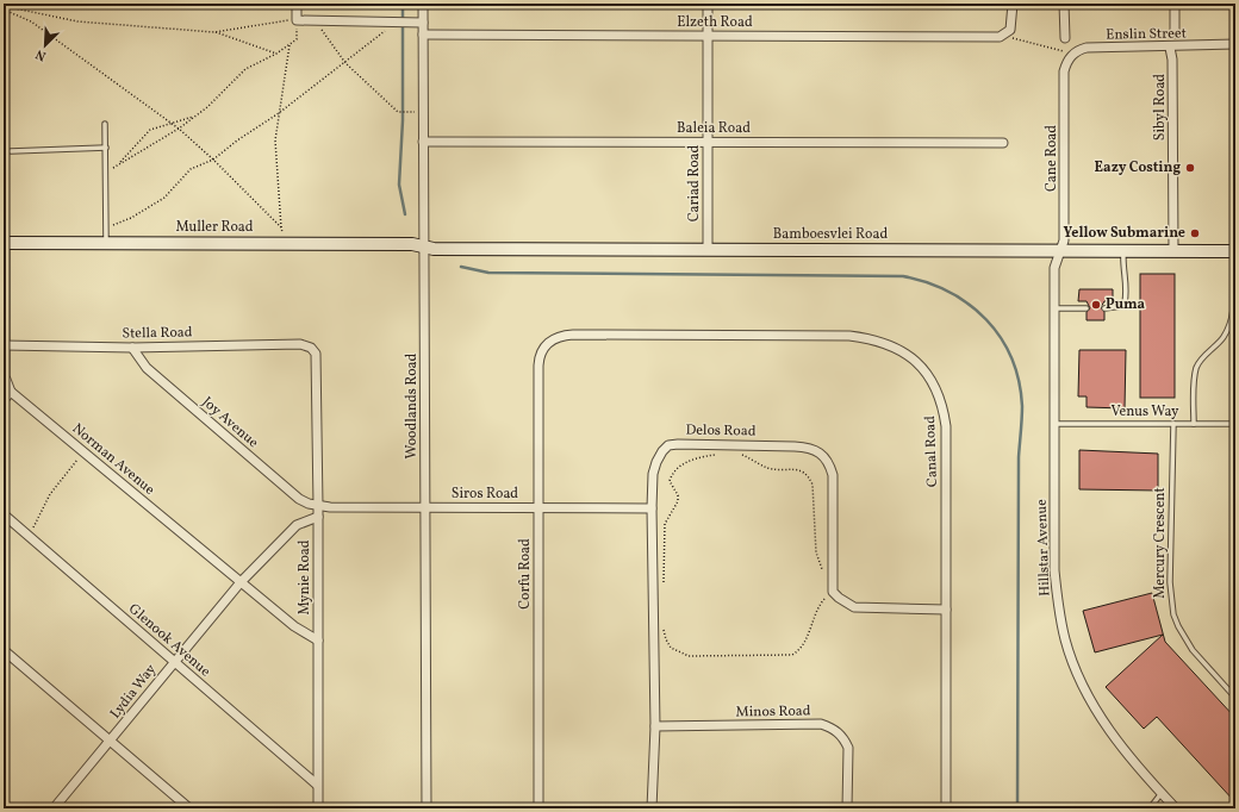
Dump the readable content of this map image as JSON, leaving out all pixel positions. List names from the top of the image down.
{
  "streets": {
    "street": [
      "Elzeth Road",
      "Enslin Street",
      "Sibyl Road",
      "Baleia Road",
      "Cane Road",
      "Cariad Road",
      "Muller Road",
      "Bamboesvlei Road",
      "Stella Road",
      "Woodlands Road",
      "Joy Avenue",
      "Delos Road",
      "Canal Road",
      "Norman Avenue",
      "Siros Road",
      "Hillstar Avenue",
      "Corfu Road",
      "Mynie Road",
      "Glenook Avenue",
      "Lydia Way",
      "Minos Road"
    ],
    "lane": ["Venus Way", "Mercury Crescent"]
  },
  "crossings": [
    ["Elzeth Road", "Cariad Road"],
    ["Elzeth Road", "Woodlands Road"],
    ["Enslin Street", "Sibyl Road"],
    ["Enslin Street", "Cane Road"],
    ["Sibyl Road", "Bamboesvlei Road"],
    ["Baleia Road", "Cariad Road"],
    ["Baleia Road", "Woodlands Road"],
    ["Cane Road", "Bamboesvlei Road"],
    ["Cane Road", "Hillstar Avenue"],
    ["Cariad Road", "Bamboesvlei Road"],
    ["Muller Road", "Bamboesvlei Road"],
    ["Muller Road", "Woodlands Road"],
    ["Bamboesvlei Road", "Woodlands Road"],
    ["Bamboesvlei Road", "Hillstar Avenue"],
    ["Stella Road", "Joy Avenue"],
    ["Stella Road", "Mynie Road"],
    ["Woodlands Road", "Siros Road"],
    ["Venus Way", "Mercury Crescent"],
    ["Venus Way", "Hillstar Avenue"],
    ["Joy Avenue", "Siros Road"],
    ["Joy Avenue", "Mynie Road"],
    ["Delos Road", "Siros Road"],
    ["Delos Road", "Minos Road"],
    ["Canal Road", "Corfu Road"],
    ["Norman Avenue", "Mynie Road"],
    ["Norman Avenue", "Lydia Way"],
    ["Siros Road", "Corfu Road"],
    ["Siros Road", "Mynie Road"],
    ["Mynie Road", "Glenook Avenue"],
    ["Mynie Road", "Lydia Way"],
    ["Glenook Avenue", "Lydia Way"]
  ],
  "places": ["Eazy Costing", "Yellow Submarine", "Puma"],
  "north": "bottom left"
}
